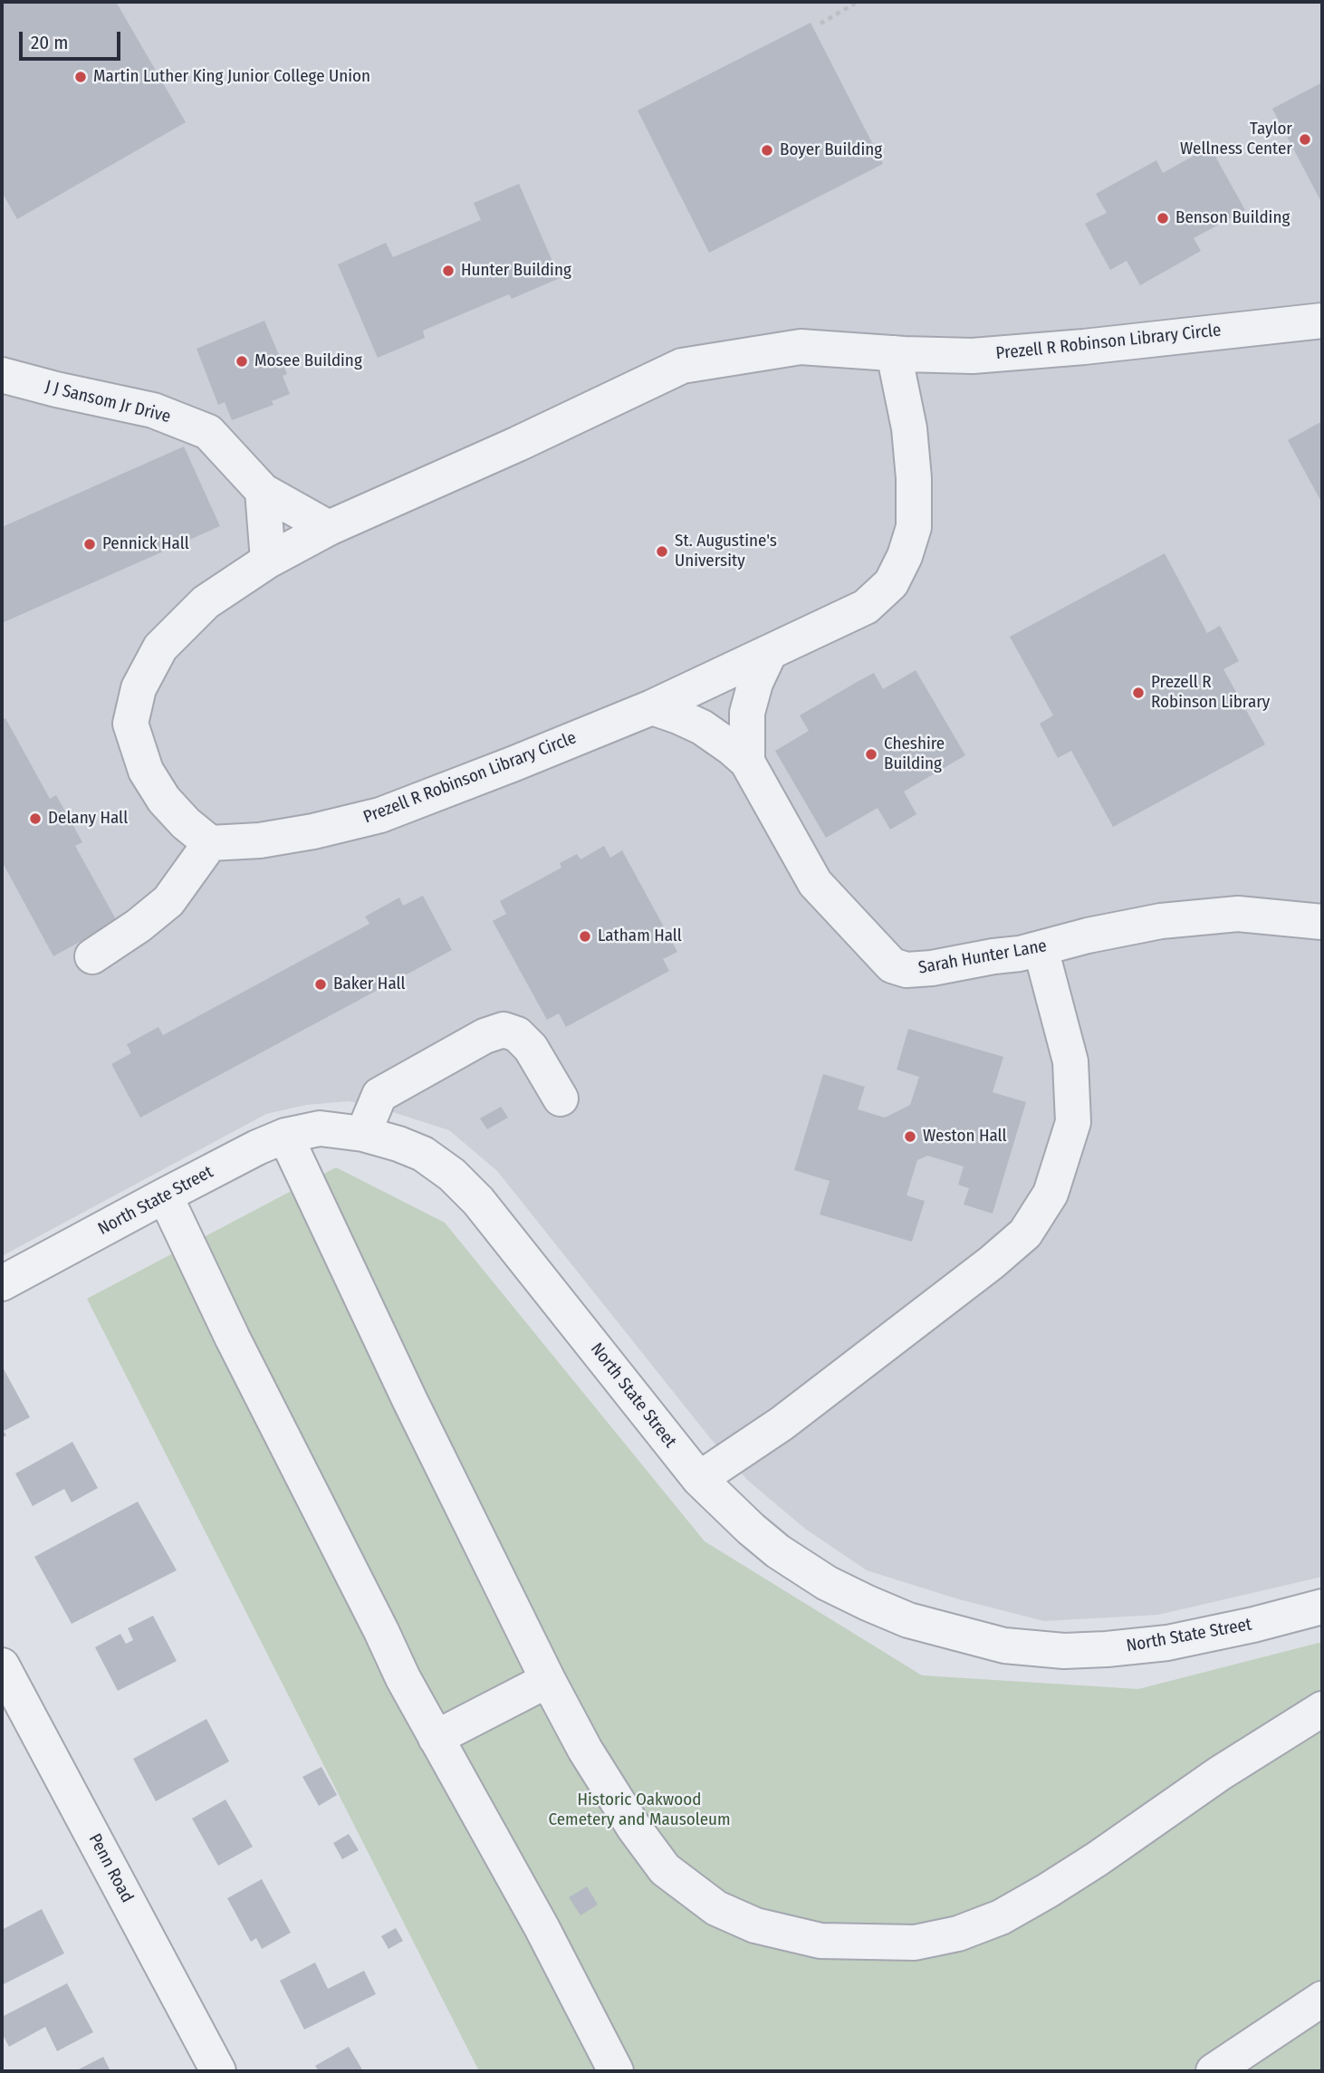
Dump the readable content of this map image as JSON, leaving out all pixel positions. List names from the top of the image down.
{
  "streets": {
    "street": [
      "Prezell R Robinson Library Circle",
      "J J Sansom Jr Drive",
      "Sarah Hunter Lane",
      "North State Street",
      "Penn Road"
    ]
  },
  "crossings": [
    ["Prezell R Robinson Library Circle", "J J Sansom Jr Drive"],
    ["Prezell R Robinson Library Circle", "Sarah Hunter Lane"]
  ],
  "parks": ["Historic Oakwood Cemetery and Mausoleum"],
  "places": [
    "Martin Luther King Junior College Union",
    "Taylor Wellness Center",
    "Boyer Building",
    "Benson Building",
    "Hunter Building",
    "Mosee Building",
    "Pennick Hall",
    "St. Augustine's University",
    "Prezell R Robinson Library",
    "Cheshire Building",
    "Delany Hall",
    "Latham Hall",
    "Baker Hall",
    "Weston Hall"
  ],
  "scale_bar": "20 m"
}
